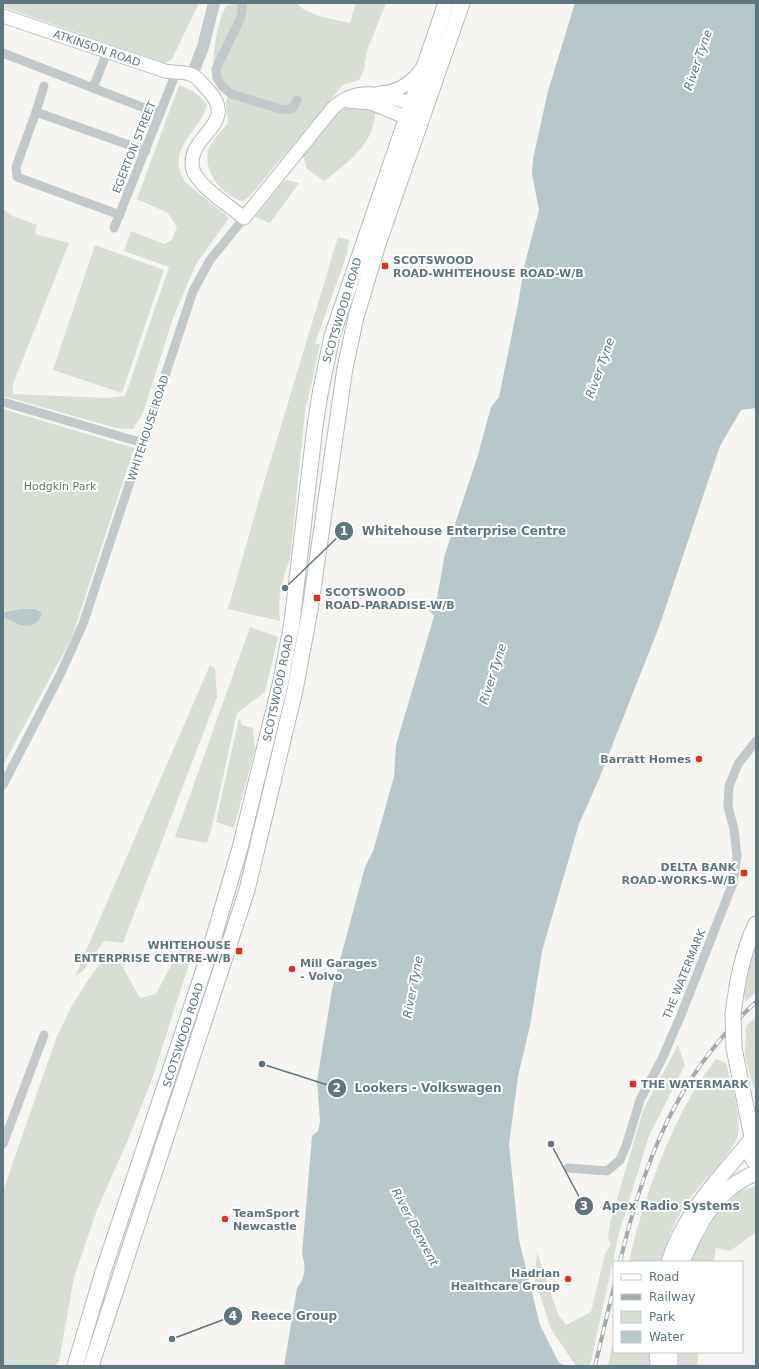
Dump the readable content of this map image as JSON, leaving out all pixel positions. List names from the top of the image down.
{
  "streets": {
    "main road": ["ATKINSON ROAD", "SCOTSWOOD ROAD", "WHITEHOUSE ROAD"],
    "street": ["EGERTON STREET", "THE WATERMARK"]
  },
  "crossings": [
    ["ATKINSON ROAD", "EGERTON STREET"],
    ["SCOTSWOOD ROAD", "WHITEHOUSE ROAD"]
  ],
  "water": ["River Tyne", "River Derwent"],
  "parks": ["Hodgkin Park"],
  "places": {
    "transit": [
      "SCOTSWOOD ROAD-WHITEHOUSE ROAD-W/B",
      "SCOTSWOOD ROAD-PARADISE-W/B",
      "DELTA BANK ROAD-WORKS-W/B",
      "WHITEHOUSE ENTERPRISE CENTRE-W/B",
      "THE WATERMARK"
    ],
    "other": [
      "Whitehouse Enterprise Centre",
      "Barratt Homes",
      "Mill Garages - Volvo",
      "Lookers - Volkswagen",
      "Apex Radio Systems",
      "TeamSport Newcastle",
      "Hadrian Healthcare Group",
      "Reece Group"
    ]
  },
  "legend": [
    "Road",
    "Railway",
    "Park",
    "Water"
  ]
}
